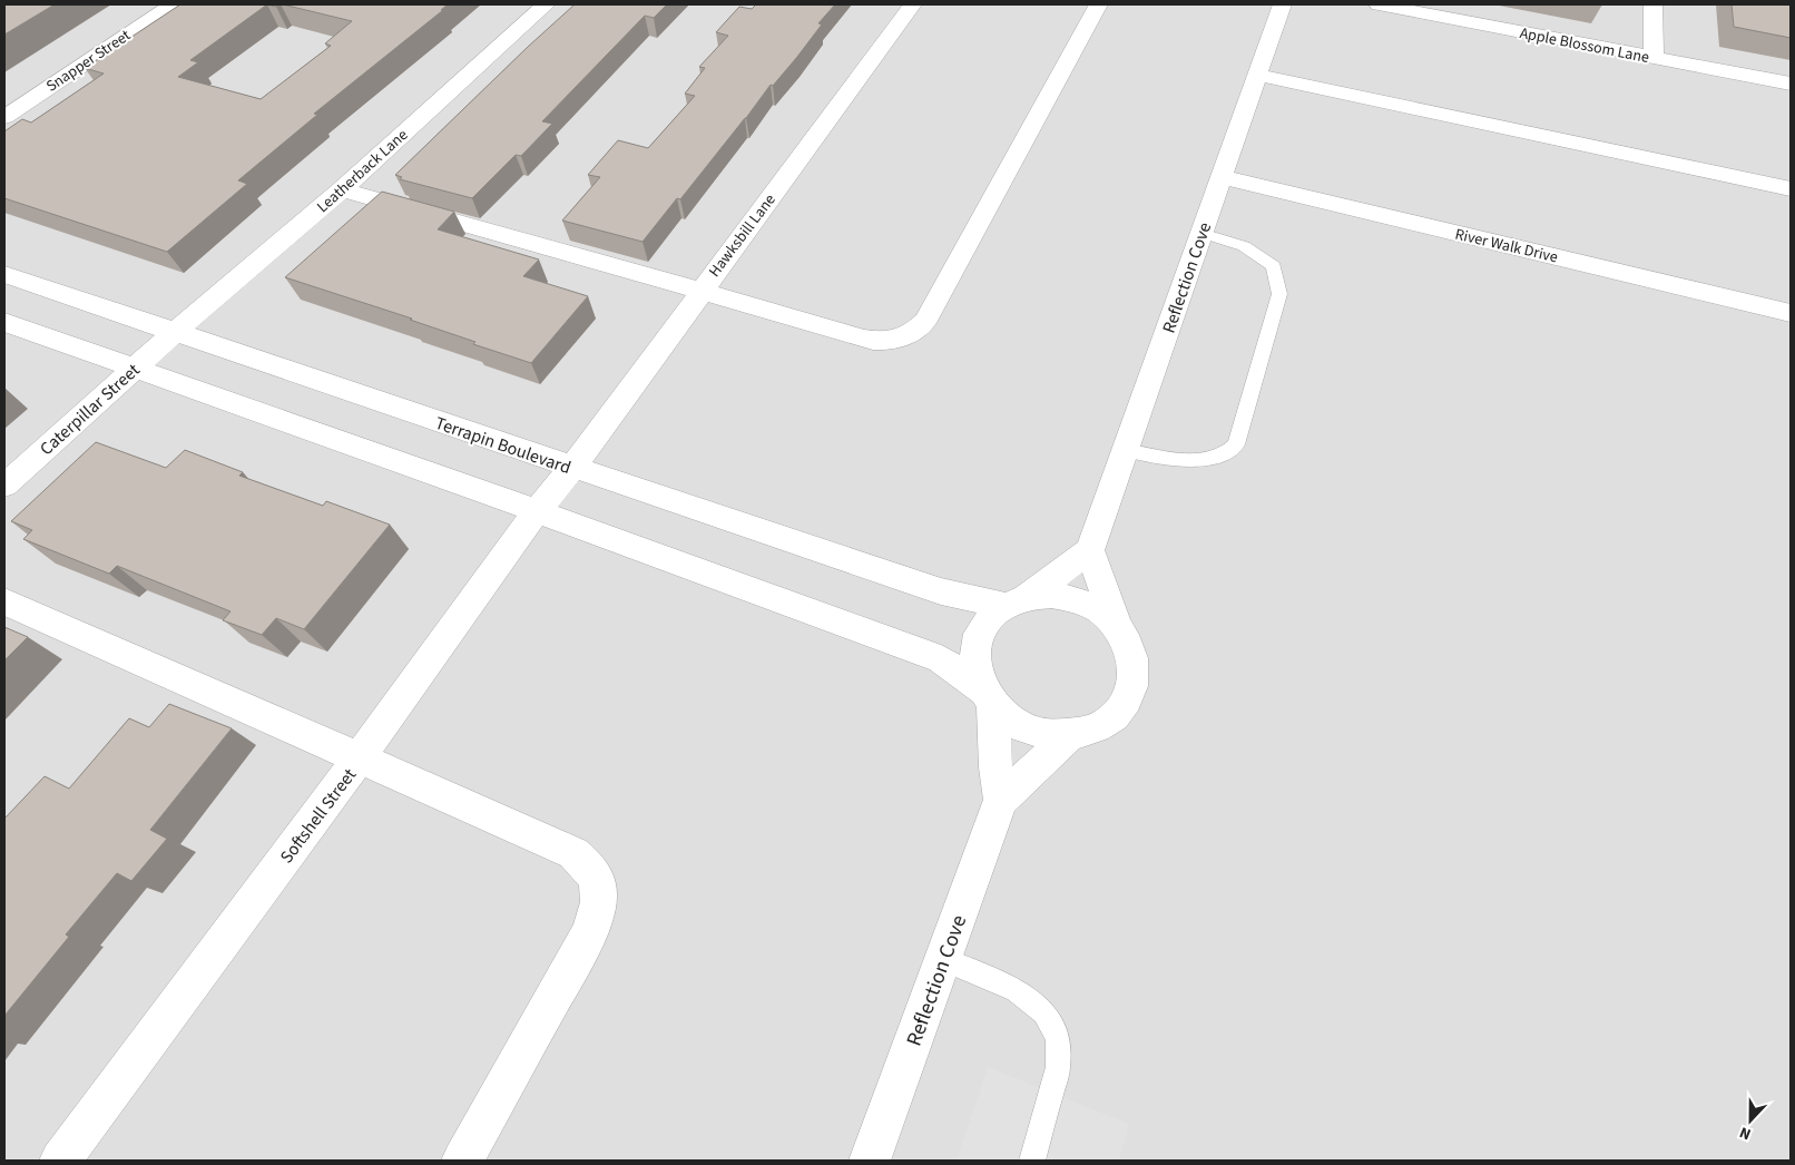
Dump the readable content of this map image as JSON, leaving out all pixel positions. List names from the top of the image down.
{
  "streets": {
    "street": [
      "Apple Blossom Lane",
      "Snapper Street",
      "Leatherback Lane",
      "Hawksbill Lane",
      "River Walk Drive",
      "Reflection Cove",
      "Caterpillar Street",
      "Terrapin Boulevard",
      "Softshell Street"
    ]
  },
  "crossings": [
    ["Leatherback Lane", "Caterpillar Street"],
    ["Leatherback Lane", "Terrapin Boulevard"],
    ["Hawksbill Lane", "Terrapin Boulevard"],
    ["Hawksbill Lane", "Softshell Street"],
    ["River Walk Drive", "Reflection Cove"],
    ["Reflection Cove", "Terrapin Boulevard"],
    ["Caterpillar Street", "Terrapin Boulevard"],
    ["Terrapin Boulevard", "Softshell Street"]
  ],
  "north": "bottom"
}
